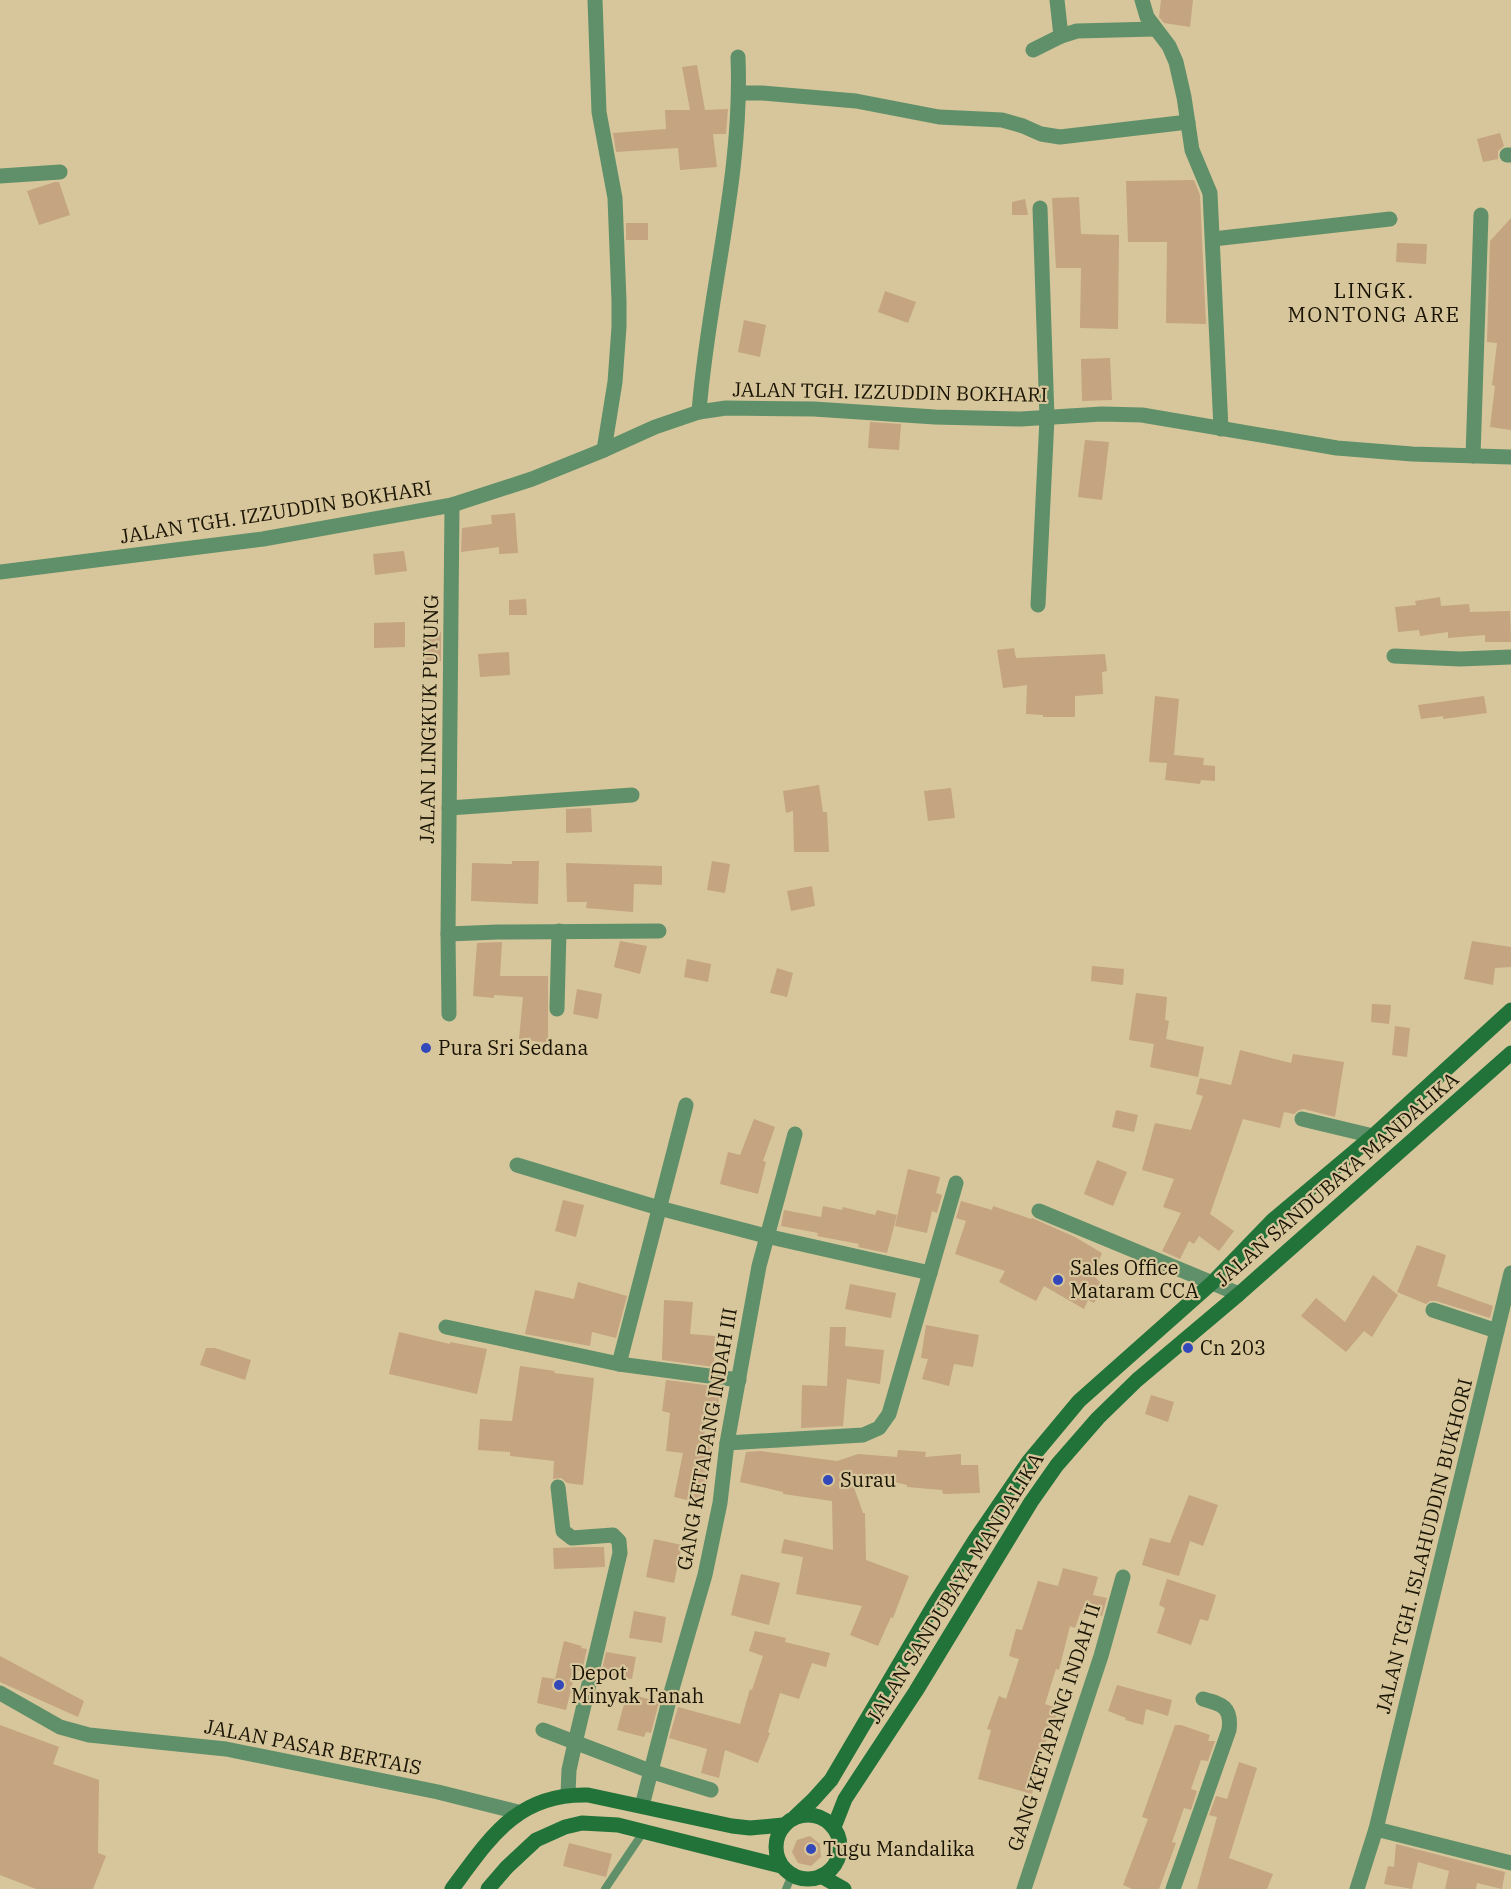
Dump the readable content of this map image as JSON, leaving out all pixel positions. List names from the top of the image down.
{
  "streets": {
    "main road": ["JALAN SANDUBAYA MANDALIKA"],
    "street": [
      "JALAN TGH. IZZUDDIN BOKHARI",
      "JALAN LINGKUK PUYUNG",
      "GANG KETAPANG INDAH III",
      "JALAN TGH. ISLAHUDDIN BUKHORI",
      "GANG KETAPANG INDAH II",
      "JALAN PASAR BERTAIS"
    ]
  },
  "crossings": [
    ["JALAN TGH. IZZUDDIN BOKHARI", "JALAN LINGKUK PUYUNG"]
  ],
  "districts": ["LINGK. MONTONG ARE"],
  "places": [
    "Pura Sri Sedana",
    "Sales Office Mataram CCA",
    "Cn 203",
    "Surau",
    "Depot Minyak Tanah",
    "Tugu Mandalika"
  ]
}
